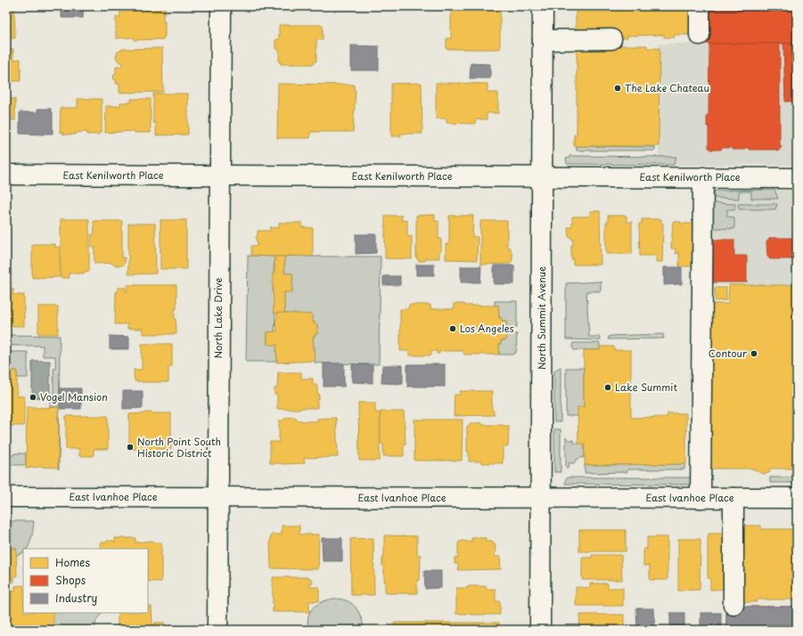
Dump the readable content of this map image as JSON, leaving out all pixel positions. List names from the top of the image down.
{
  "streets": {
    "street": [
      "East Kenilworth Place",
      "North Lake Drive",
      "North Summit Avenue",
      "East Ivanhoe Place"
    ]
  },
  "crossings": [
    ["East Kenilworth Place", "North Lake Drive"],
    ["East Kenilworth Place", "North Summit Avenue"],
    ["North Lake Drive", "East Ivanhoe Place"],
    ["North Summit Avenue", "East Ivanhoe Place"]
  ],
  "places": [
    "The Lake Chateau",
    "Los Angeles",
    "Contour",
    "Lake Summit",
    "Vogel Mansion",
    "North Point South Historic District"
  ],
  "legend": ["Homes", "Shops", "Industry"]
}
